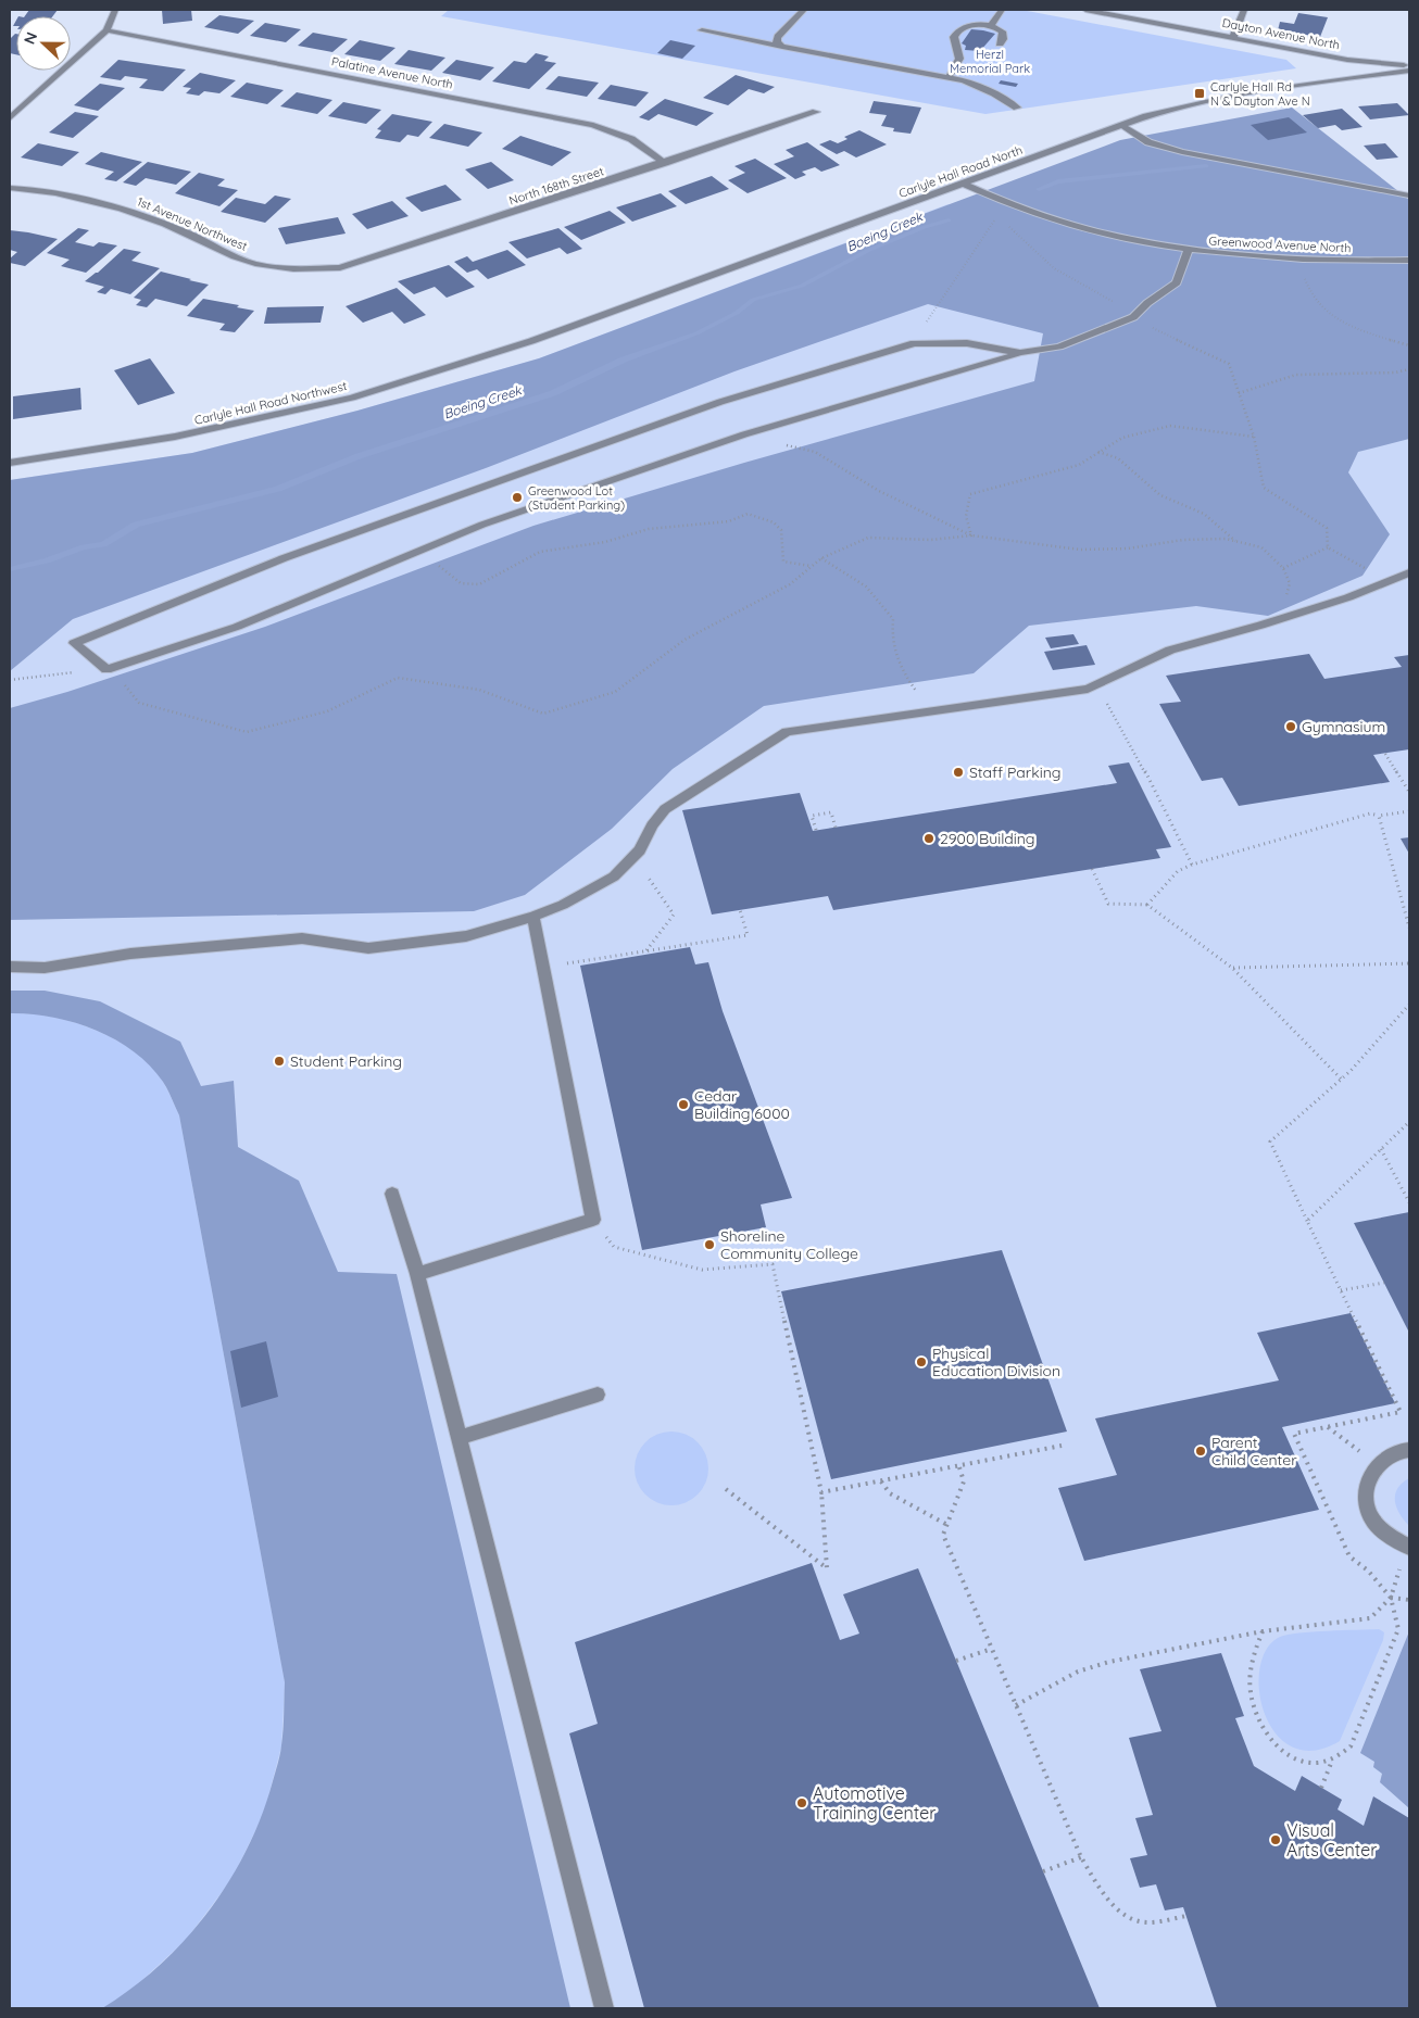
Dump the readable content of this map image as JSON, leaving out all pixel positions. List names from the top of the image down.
{
  "streets": {
    "street": [
      "Dayton Avenue North",
      "Palatine Avenue North",
      "Carlyle Hall Road North",
      "North 168th Street",
      "1st Avenue Northwest",
      "Greenwood Avenue North",
      "Carlyle Hall Road Northwest"
    ]
  },
  "crossings": [
    ["Palatine Avenue North", "North 168th Street"],
    ["Carlyle Hall Road North", "Greenwood Avenue North"],
    ["Carlyle Hall Road North", "Carlyle Hall Road Northwest"],
    ["North 168th Street", "1st Avenue Northwest"]
  ],
  "water": ["Boeing Creek"],
  "parks": ["Herzl Memorial Park"],
  "places": {
    "transit": ["Carlyle Hall Rd N & Dayton Ave N"],
    "other": [
      "Greenwood Lot (Student Parking)",
      "Gymnasium",
      "Staff Parking",
      "2900 Building",
      "Student Parking",
      "Cedar Building 6000",
      "Shoreline Community College",
      "Physical Education Division",
      "Parent Child Center",
      "Automotive Training Center",
      "Visual Arts Center"
    ]
  },
  "north": "left"
}
